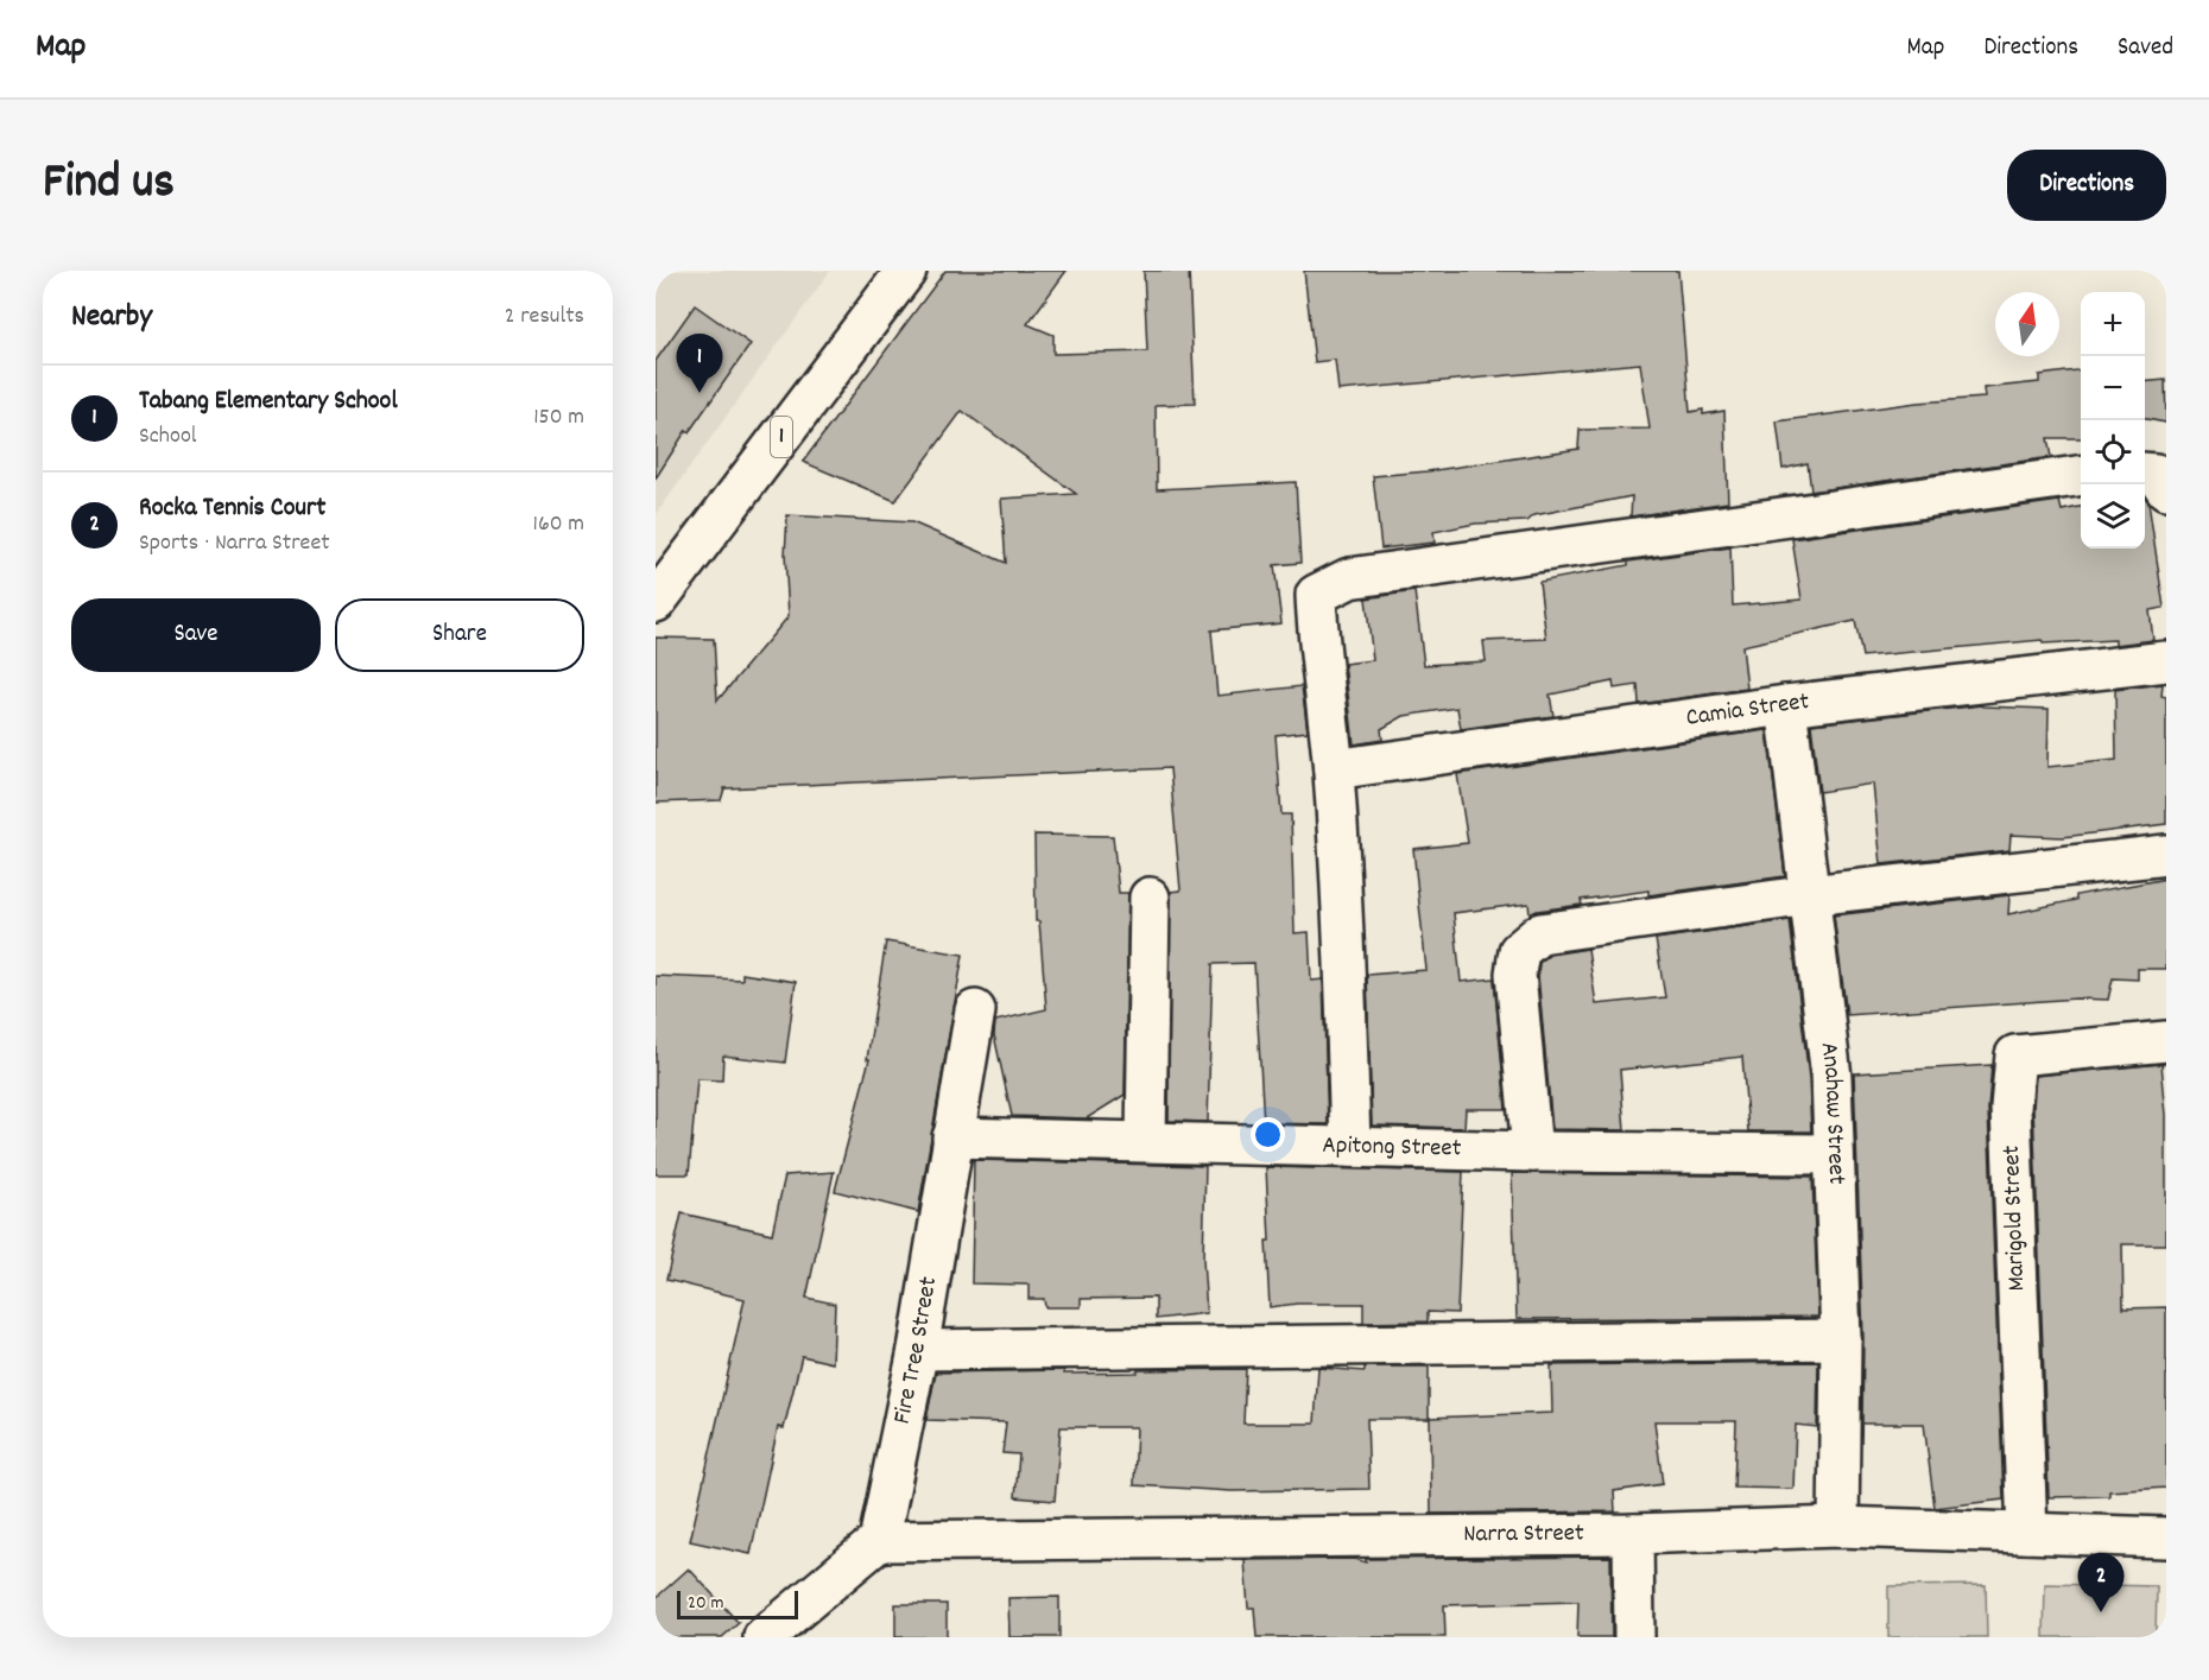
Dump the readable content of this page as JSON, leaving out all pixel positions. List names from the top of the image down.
{
  "streets": {
    "main road": [
      "1",
      "Camia Street",
      "Anahaw Street",
      "Apitong Street",
      "Marigold Street",
      "Fire Tree Street",
      "Narra Street"
    ]
  },
  "crossings": [
    ["Camia Street", "Anahaw Street"],
    ["Anahaw Street", "Apitong Street"],
    ["Anahaw Street", "Narra Street"],
    ["Apitong Street", "Fire Tree Street"],
    ["Marigold Street", "Narra Street"],
    ["Fire Tree Street", "Narra Street"]
  ],
  "scale_bar": "20 m",
  "north": "top",
  "page": {
    "header": "Map",
    "nav": ["Map", "Directions", "Saved"],
    "title": "Find us",
    "buttons": [
      "Directions",
      ["Save", "Share"]
    ],
    "heading": ["Nearby", "2 results"],
    "map_buttons": ["+", "−"],
    "pins": ["1", "2"],
    "list": [
      {
        "mark": "1",
        "name": "Tabang Elementary School",
        "note": "School",
        "value": "150 m"
      },
      {
        "mark": "2",
        "name": "Rocka Tennis Court",
        "note": "Sports · Narra Street",
        "value": "160 m"
      }
    ],
    "scale": "20 m"
  }
}
